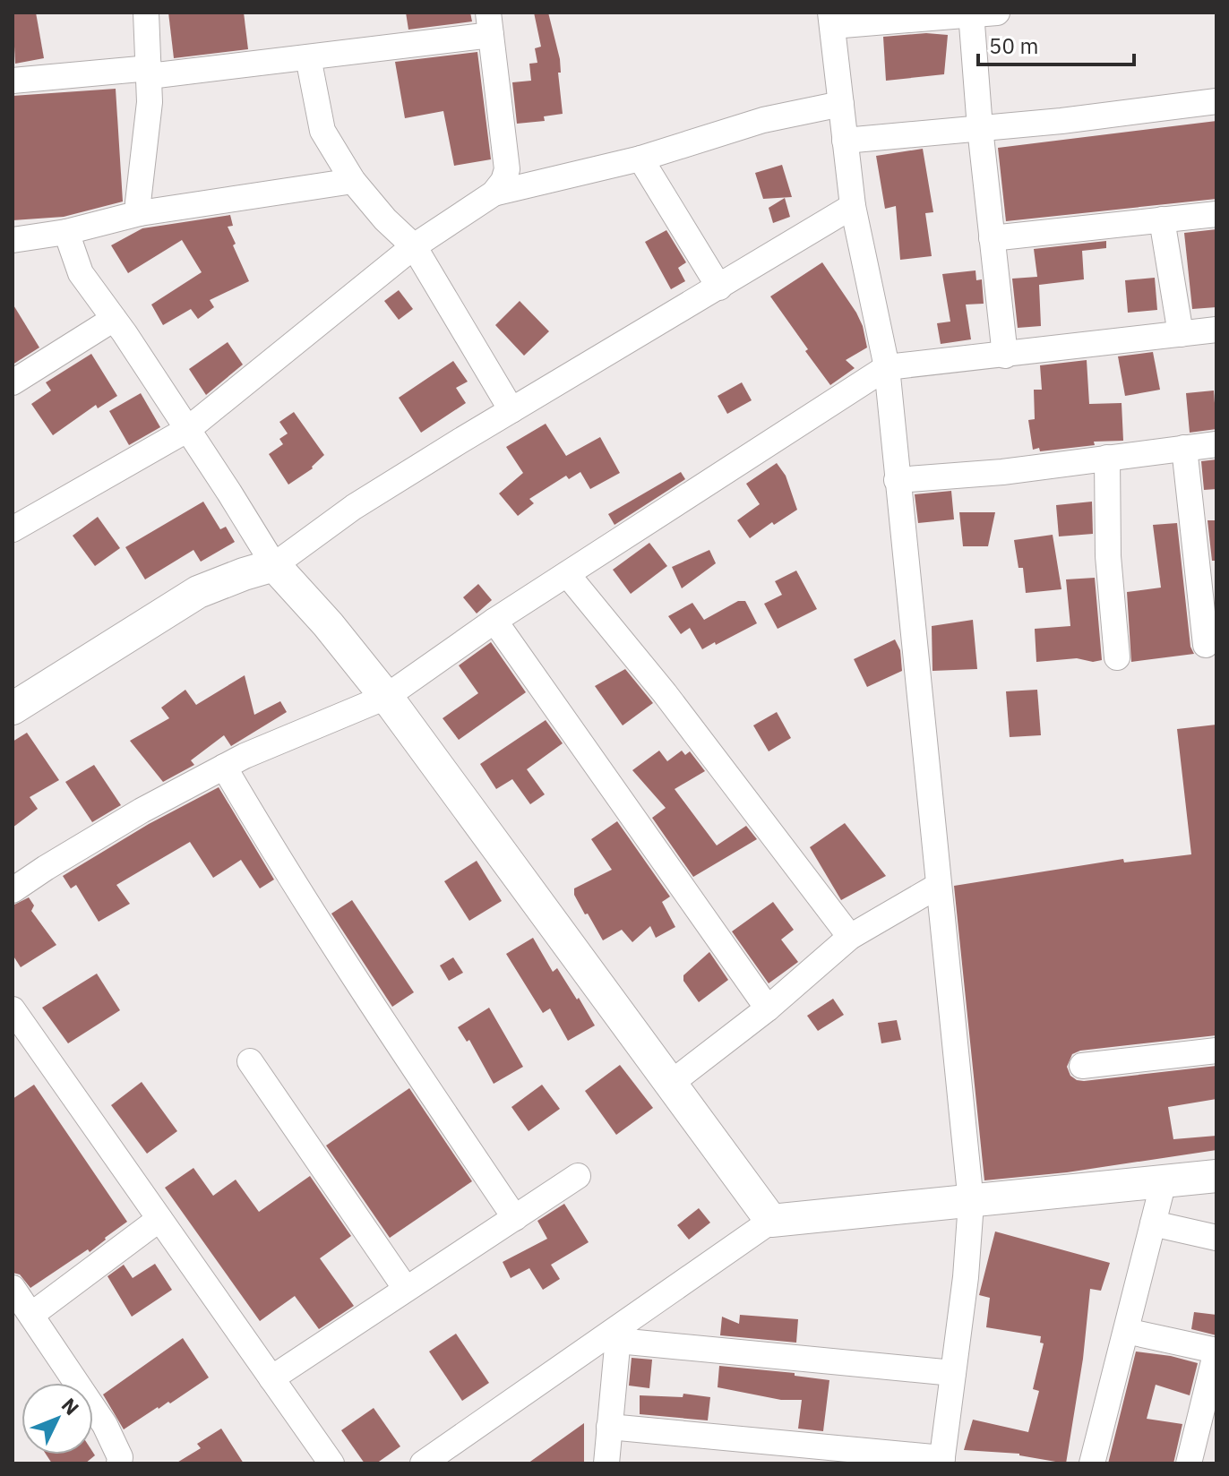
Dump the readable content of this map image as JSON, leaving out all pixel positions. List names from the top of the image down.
{
  "scale_bar": "50 m",
  "north": "top right"
}
